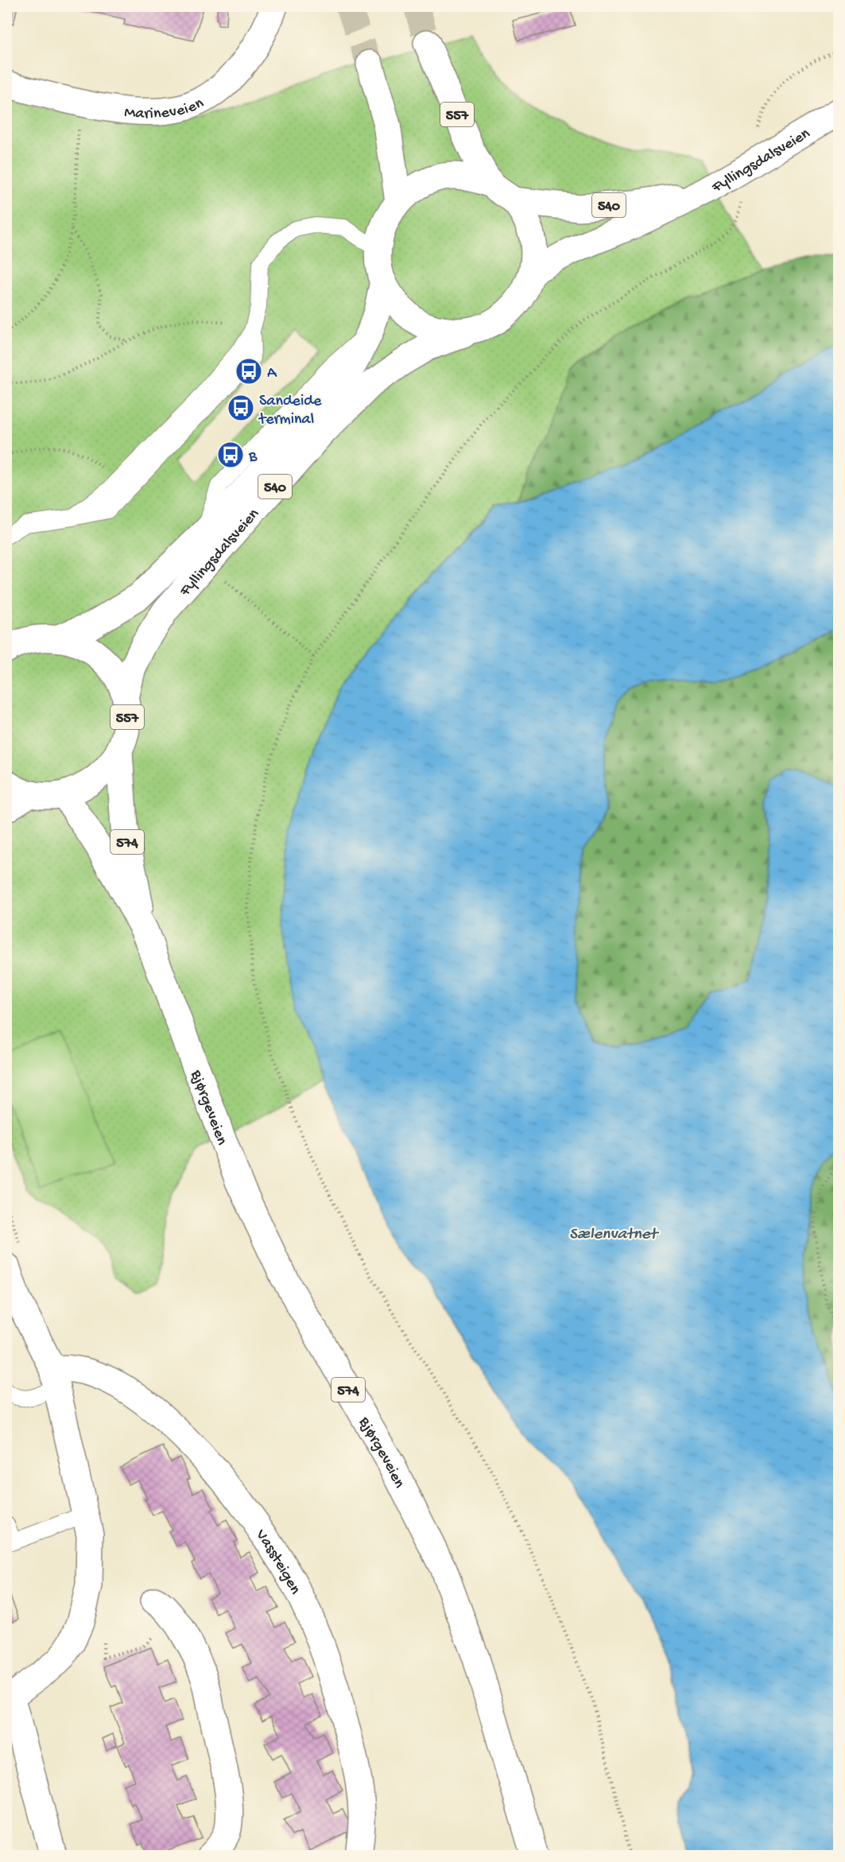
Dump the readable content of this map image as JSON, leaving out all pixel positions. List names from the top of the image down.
{
  "streets": {
    "main road": [
      "Marineveien",
      "557",
      "Fyllingsdalsveien",
      "540",
      "574",
      "Bjørgeveien",
      "Vassteigen"
    ]
  },
  "crossings": [
    ["557", "Fyllingsdalsveien"],
    ["557", "540"],
    ["557", "Bjørgeveien"],
    ["Fyllingsdalsveien", "540"]
  ],
  "water": ["Sælenvatnet"],
  "places": {
    "bus stop": ["A", "Sandeide terminal", "B"]
  }
}
